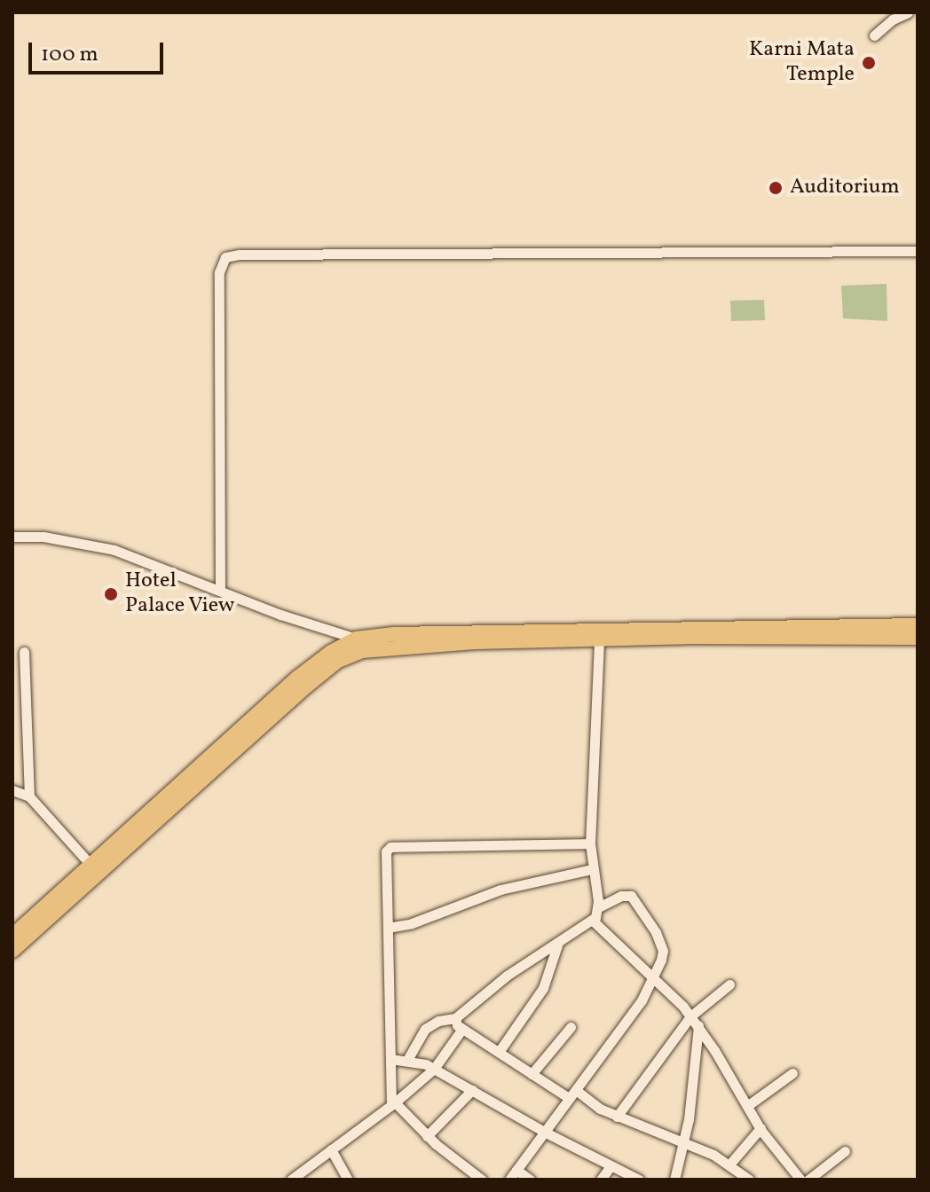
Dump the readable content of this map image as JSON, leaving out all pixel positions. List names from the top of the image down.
{
  "places": ["Karni Mata Temple", "Auditorium", "Hotel Palace View"],
  "scale_bar": "100 m"
}
